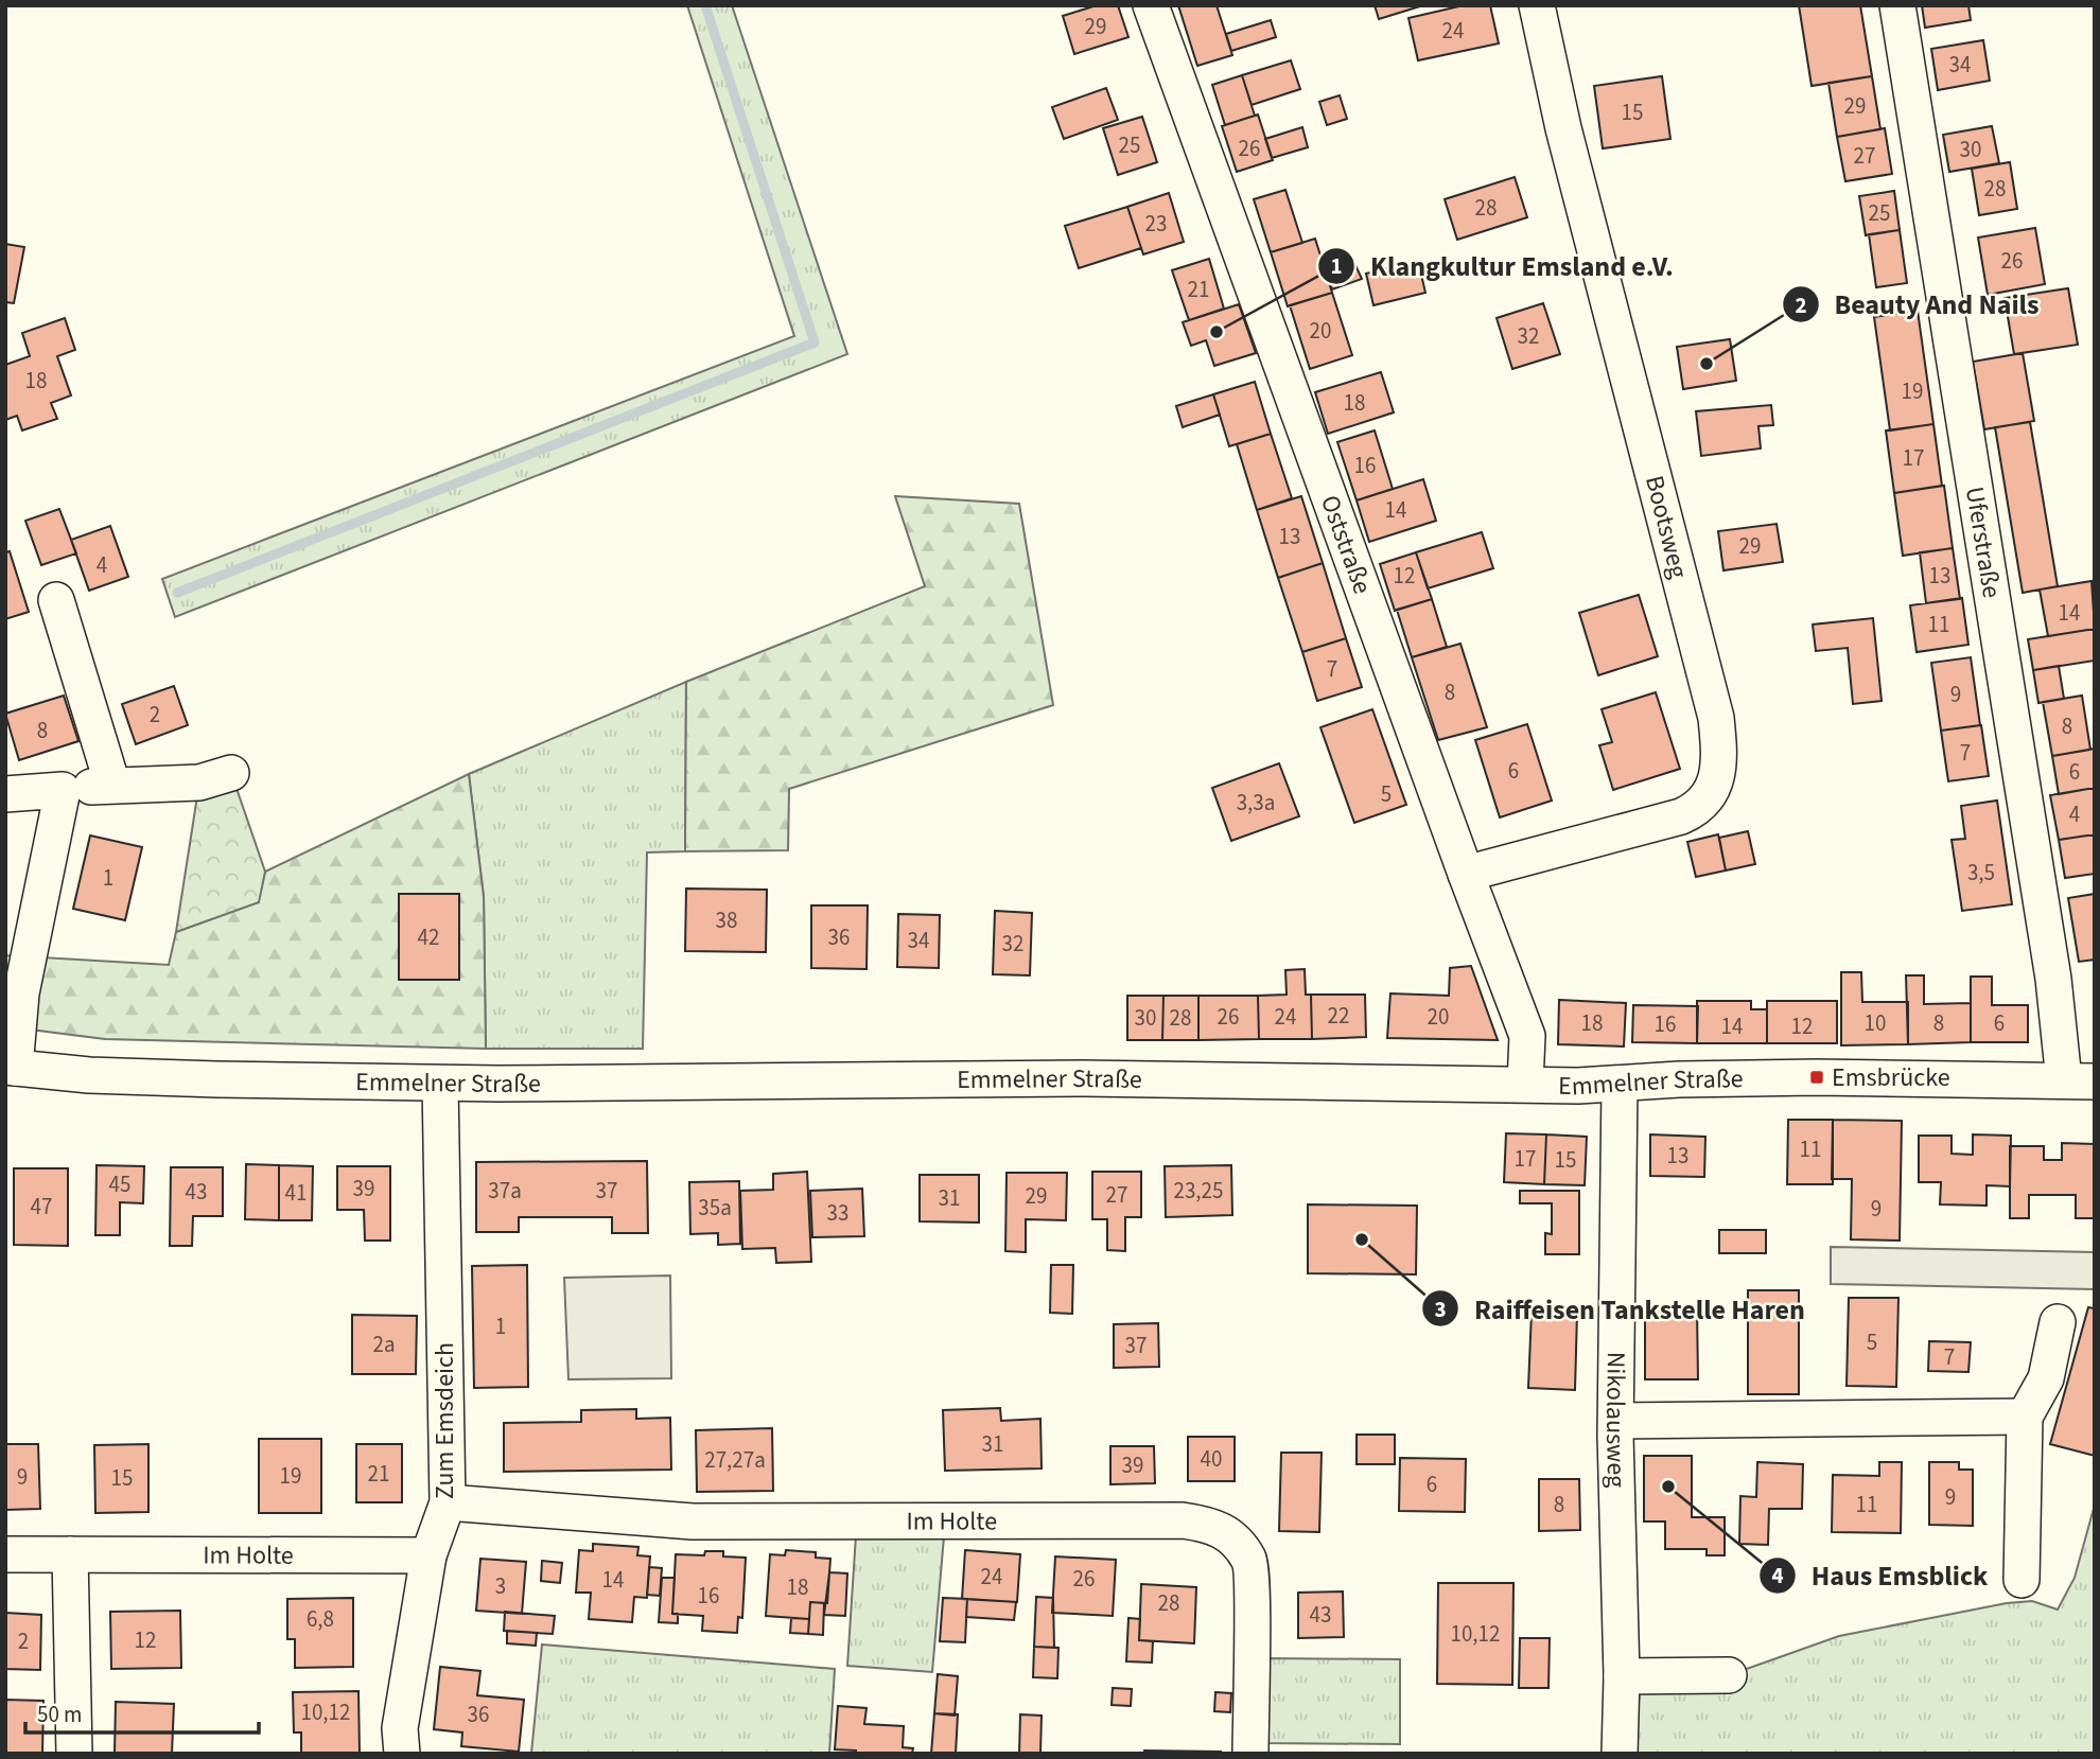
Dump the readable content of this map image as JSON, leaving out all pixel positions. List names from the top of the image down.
{
  "streets": {
    "street": [
      "Bootsweg",
      "Uferstraße",
      "Oststraße",
      "Emmelner Straße",
      "Nikolausweg",
      "Zum Emsdeich",
      "Im Holte"
    ]
  },
  "crossings": [
    ["Bootsweg", "Oststraße"],
    ["Uferstraße", "Emmelner Straße"],
    ["Oststraße", "Emmelner Straße"],
    ["Emmelner Straße", "Nikolausweg"],
    ["Emmelner Straße", "Zum Emsdeich"],
    ["Zum Emsdeich", "Im Holte"]
  ],
  "places": {
    "other": [
      "Klangkultur Emsland e.V.",
      "Beauty And Nails",
      "Raiffeisen Tankstelle Haren",
      "Haus Emsblick"
    ],
    "transit": ["Emsbrücke"]
  },
  "house_numbers": [
    "29",
    "24",
    "34",
    "29",
    "15",
    "25",
    "26",
    "30",
    "27",
    "28",
    "28",
    "25",
    "23",
    "26",
    "21",
    "20",
    "32",
    "18",
    "19",
    "18",
    "17",
    "16",
    "14",
    "13",
    "29",
    "4",
    "12",
    "13",
    "14",
    "11",
    "7",
    "8",
    "9",
    "2",
    "8",
    "8",
    "7",
    "6",
    "6",
    "5",
    "3,3a",
    "4",
    "3,5",
    "1",
    "38",
    "42",
    "36",
    "34",
    "32",
    "22",
    "26",
    "24",
    "20",
    "30",
    "28",
    "18",
    "10",
    "8",
    "6",
    "16",
    "14",
    "12",
    "11",
    "13",
    "17",
    "15",
    "45",
    "39",
    "37a",
    "37",
    "23,25",
    "43",
    "41",
    "27",
    "29",
    "31",
    "47",
    "35a",
    "9",
    "33",
    "1",
    "5",
    "2a",
    "37",
    "7",
    "31",
    "40",
    "27,27a",
    "39",
    "21",
    "19",
    "9",
    "15",
    "6",
    "9",
    "8",
    "11",
    "24",
    "26",
    "14",
    "3",
    "18",
    "16",
    "28",
    "43",
    "6,8",
    "10,12",
    "12",
    "2",
    "10,12",
    "36"
  ],
  "scale_bar": "50 m"
}
